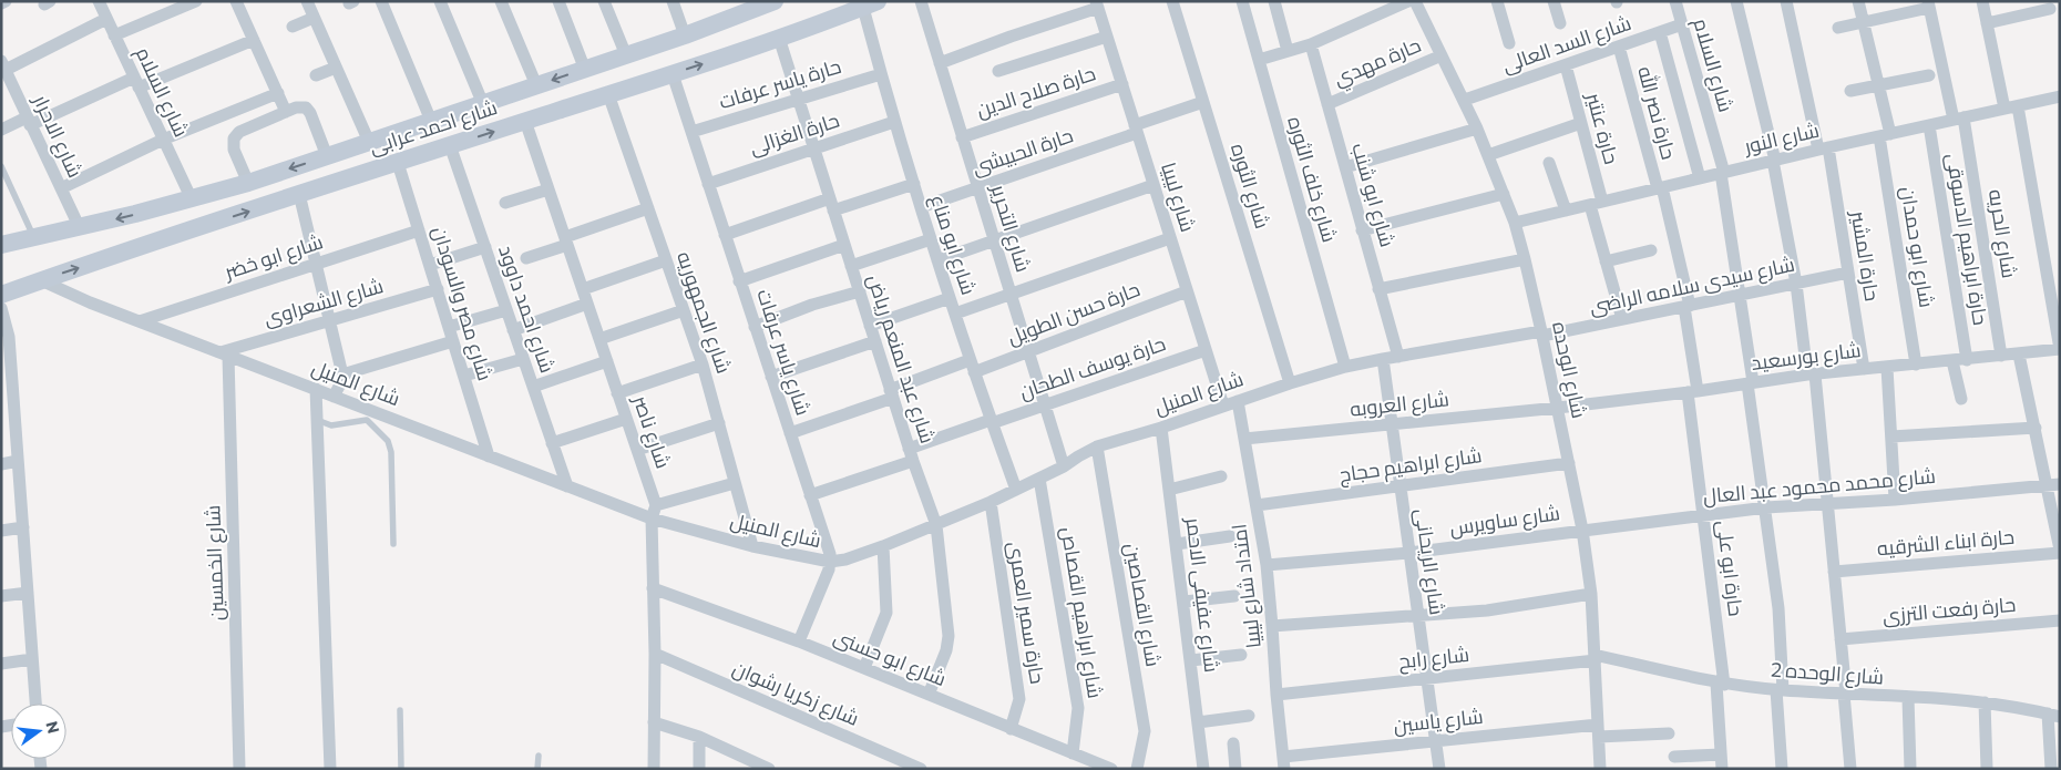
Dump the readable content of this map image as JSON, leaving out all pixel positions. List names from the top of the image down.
{
  "streets": {
    "street": [
      "شارع السد العالى",
      "حارة مهدي",
      "شارع السلام",
      "حارة ياسر عرفات",
      "حارة صلاح الدين",
      "حارة نصر الله",
      "شارع احمد عرابى",
      "حارة عنتير",
      "حارة الغزالى",
      "شارع الاحرار",
      "شارع النور",
      "حارة الحبيشى",
      "شارع خلف الثوره",
      "شارع الثوره",
      "شارع ابو شنب",
      "شارع ليبيا",
      "شارع التحرير",
      "شارع الحريه",
      "حارة ابراهيم الدسوقى",
      "شارع ابو مناع",
      "شارع ابو حمدان",
      "حارة المشير",
      "شارع ابو خضر",
      "شارع سيدى سلامه الراضى",
      "شارع الشعراوى",
      "شارع مصر والسودان",
      "شارع احمد داوود",
      "شارع الجمهوريه",
      "حارة حسن الطويل",
      "شارع ياسر عرفات",
      "شارع بورسعيد",
      "شارع عبد المنعم رياض",
      "حارة يوسف الطحان",
      "شارع الوحده",
      "شارع المنيل",
      "شارع العروبه",
      "شارع ناصر",
      "شارع ابراهيم حجاج",
      "شارع محمد محمود عبد العال",
      "شارع ساويرس",
      "حارة ابناء الشرقيه",
      "شارع الريحانى",
      "شارع الخمسين",
      "حارة ابو على",
      "امتداد شارع ليبيا",
      "شارع عفيفى الاحمر",
      "شارع القصاصين",
      "حارة رفعت الترزى",
      "حارة سمير العمرى",
      "شارع ابراهيم القصاص",
      "شارع ابو حسنى",
      "شارع رابح",
      "شارع الوحده 2",
      "شارع زكريا رشوان",
      "شارع ياسين"
    ]
  },
  "crossings": [
    ["شارع السد العالى", "شارع السلام"],
    ["شارع السد العالى", "حارة نصر الله"],
    ["شارع السد العالى", "حارة عنتير"],
    ["شارع السد العالى", "شارع الوحده"],
    ["حارة مهدي", "شارع ابو شنب"],
    ["حارة مهدي", "شارع الوحده"],
    ["شارع السلام", "شارع احمد عرابى"],
    ["شارع السلام", "شارع النور"],
    ["شارع السلام", "شارع سيدى سلامه الراضى"],
    ["شارع السلام", "شارع بورسعيد"],
    ["شارع السلام", "شارع محمد محمود عبد العال"],
    ["شارع السلام", "شارع الوحده 2"],
    ["حارة ياسر عرفات", "شارع ابو مناع"],
    ["حارة ياسر عرفات", "شارع ياسر عرفات"],
    ["حارة ياسر عرفات", "شارع عبد المنعم رياض"],
    ["حارة صلاح الدين", "شارع ليبيا"],
    ["حارة صلاح الدين", "شارع التحرير"],
    ["حارة نصر الله", "شارع النور"],
    ["حارة نصر الله", "شارع سيدى سلامه الراضى"],
    ["حارة نصر الله", "حارة ابو على"],
    ["شارع احمد عرابى", "شارع الاحرار"],
    ["شارع احمد عرابى", "شارع ابو مناع"],
    ["شارع احمد عرابى", "شارع مصر والسودان"],
    ["شارع احمد عرابى", "شارع احمد داوود"],
    ["شارع احمد عرابى", "شارع الجمهوريه"],
    ["شارع احمد عرابى", "شارع ياسر عرفات"],
    ["شارع احمد عرابى", "شارع عبد المنعم رياض"],
    ["شارع احمد عرابى", "شارع المنيل"],
    ["شارع احمد عرابى", "شارع ناصر"],
    ["حارة عنتير", "شارع النور"],
    ["حارة عنتير", "شارع سيدى سلامه الراضى"],
    ["حارة الغزالى", "شارع ابو مناع"],
    ["حارة الغزالى", "شارع ياسر عرفات"],
    ["حارة الغزالى", "شارع عبد المنعم رياض"],
    ["شارع النور", "شارع الحريه"],
    ["شارع النور", "حارة ابراهيم الدسوقى"],
    ["شارع النور", "شارع ابو حمدان"],
    ["شارع النور", "حارة المشير"],
    ["شارع النور", "شارع الوحده"],
    ["حارة الحبيشى", "شارع الثوره"],
    ["حارة الحبيشى", "شارع ليبيا"],
    ["حارة الحبيشى", "شارع التحرير"],
    ["حارة الحبيشى", "شارع ابو مناع"],
    ["شارع خلف الثوره", "شارع المنيل"],
    ["شارع الثوره", "شارع المنيل"],
    ["شارع ابو شنب", "شارع المنيل"],
    ["شارع ليبيا", "حارة حسن الطويل"],
    ["شارع ليبيا", "حارة يوسف الطحان"],
    ["شارع ليبيا", "شارع المنيل"],
    ["شارع التحرير", "حارة حسن الطويل"],
    ["شارع التحرير", "حارة يوسف الطحان"],
    ["شارع التحرير", "شارع المنيل"],
    ["شارع الحريه", "شارع بورسعيد"],
    ["حارة ابراهيم الدسوقى", "شارع بورسعيد"],
    ["شارع ابو مناع", "حارة حسن الطويل"],
    ["شارع ابو مناع", "حارة يوسف الطحان"],
    ["شارع ابو مناع", "شارع المنيل"],
    ["شارع ابو حمدان", "شارع بورسعيد"],
    ["حارة المشير", "شارع سيدى سلامه الراضى"],
    ["حارة المشير", "شارع بورسعيد"],
    ["شارع ابو خضر", "شارع مصر والسودان"],
    ["شارع ابو خضر", "شارع المنيل"],
    ["شارع سيدى سلامه الراضى", "شارع الوحده"],
    ["شارع سيدى سلامه الراضى", "شارع المنيل"],
    ["شارع سيدى سلامه الراضى", "حارة ابو على"],
    ["شارع الشعراوى", "شارع مصر والسودان"],
    ["شارع الشعراوى", "شارع المنيل"],
    ["شارع الشعراوى", "شارع الخمسين"],
    ["شارع مصر والسودان", "شارع المنيل"],
    ["شارع احمد داوود", "شارع المنيل"],
    ["شارع الجمهوريه", "شارع المنيل"],
    ["حارة حسن الطويل", "شارع ياسر عرفات"],
    ["حارة حسن الطويل", "شارع عبد المنعم رياض"],
    ["شارع ياسر عرفات", "شارع المنيل"],
    ["شارع بورسعيد", "شارع الوحده"],
    ["شارع بورسعيد", "شارع العروبه"],
    ["شارع بورسعيد", "حارة ابو على"],
    ["شارع عبد المنعم رياض", "حارة يوسف الطحان"],
    ["شارع عبد المنعم رياض", "شارع المنيل"],
    ["شارع عبد المنعم رياض", "شارع ابو حسنى"],
    ["شارع الوحده", "شارع المنيل"],
    ["شارع الوحده", "شارع العروبه"],
    ["شارع الوحده", "شارع ابراهيم حجاج"],
    ["شارع الوحده", "شارع محمد محمود عبد العال"],
    ["شارع الوحده", "شارع ساويرس"],
    ["شارع الوحده", "شارع رابح"],
    ["شارع الوحده", "شارع الوحده 2"],
    ["شارع الوحده", "شارع ياسين"],
    ["شارع المنيل", "شارع الريحانى"],
    ["شارع المنيل", "شارع الخمسين"],
    ["شارع المنيل", "امتداد شارع ليبيا"],
    ["شارع المنيل", "شارع عفيفى الاحمر"],
    ["شارع المنيل", "شارع القصاصين"],
    ["شارع المنيل", "حارة سمير العمرى"],
    ["شارع المنيل", "شارع ابراهيم القصاص"],
    ["شارع العروبه", "شارع الريحانى"],
    ["شارع العروبه", "امتداد شارع ليبيا"],
    ["شارع ابراهيم حجاج", "شارع الريحانى"],
    ["شارع ابراهيم حجاج", "امتداد شارع ليبيا"],
    ["شارع محمد محمود عبد العال", "شارع ساويرس"],
    ["شارع محمد محمود عبد العال", "حارة ابو على"],
    ["شارع ساويرس", "شارع الريحانى"],
    ["شارع ساويرس", "امتداد شارع ليبيا"],
    ["شارع الريحانى", "شارع رابح"],
    ["شارع الريحانى", "شارع ياسين"],
    ["حارة ابو على", "شارع الوحده 2"],
    ["امتداد شارع ليبيا", "شارع رابح"],
    ["امتداد شارع ليبيا", "شارع ياسين"],
    ["حارة سمير العمرى", "شارع ابو حسنى"],
    ["شارع ابراهيم القصاص", "شارع ابو حسنى"],
    ["شارع رابح", "شارع الوحده 2"]
  ],
  "north": "right"
}
